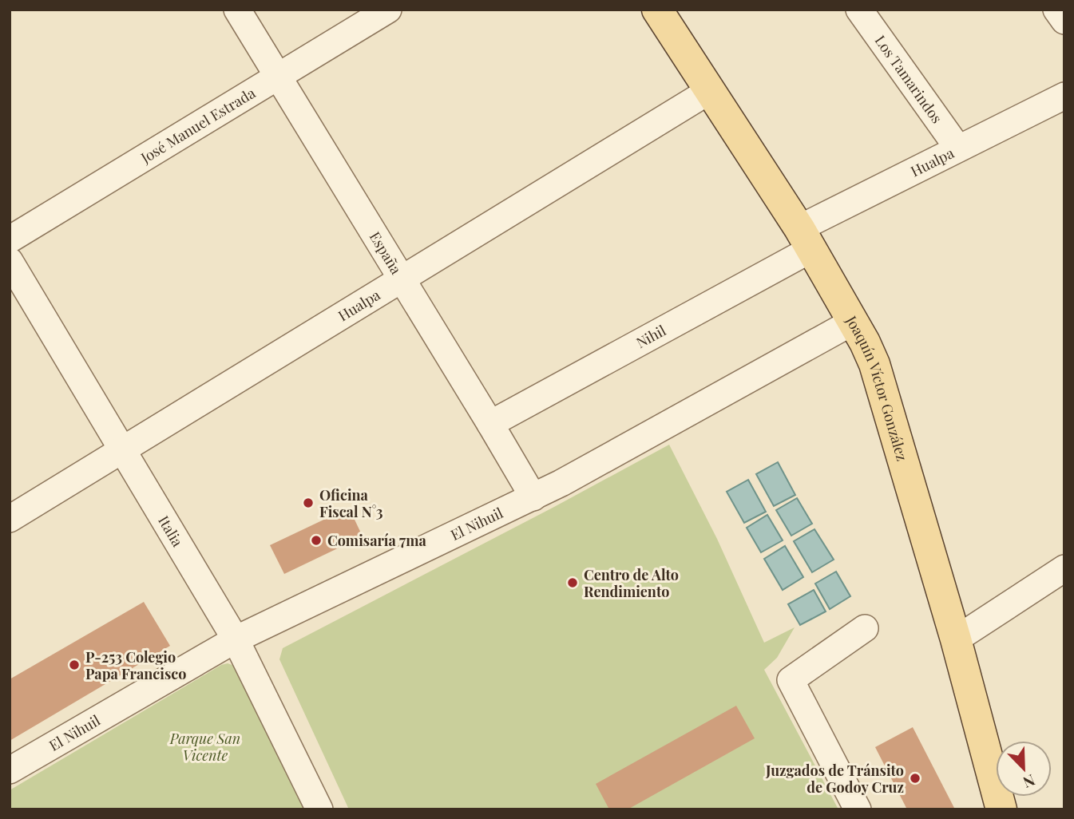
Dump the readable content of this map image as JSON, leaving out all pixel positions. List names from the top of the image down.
{
  "streets": {
    "main road": ["Joaquín Víctor González"],
    "street": [
      "Los Tamarindos",
      "José Manuel Estrada",
      "Hualpa",
      "España",
      "Nihil",
      "El Nihuil",
      "Italia"
    ]
  },
  "crossings": [
    ["Los Tamarindos", "Hualpa"],
    ["José Manuel Estrada", "España"],
    ["Hualpa", "España"],
    ["Hualpa", "Nihil"],
    ["Hualpa", "Joaquín Víctor González"],
    ["Hualpa", "Italia"],
    ["España", "Nihil"],
    ["España", "El Nihuil"],
    ["Nihil", "Joaquín Víctor González"],
    ["Joaquín Víctor González", "El Nihuil"],
    ["El Nihuil", "Italia"]
  ],
  "parks": ["Parque San Vicente"],
  "places": [
    "Oficina Fiscal N°3",
    "Comisaría 7ma",
    "Centro de Alto Rendimiento",
    "P-253 Colegio Papa Francisco",
    "Juzgados de Tránsito de Godoy Cruz"
  ],
  "north": "bottom right"
}
